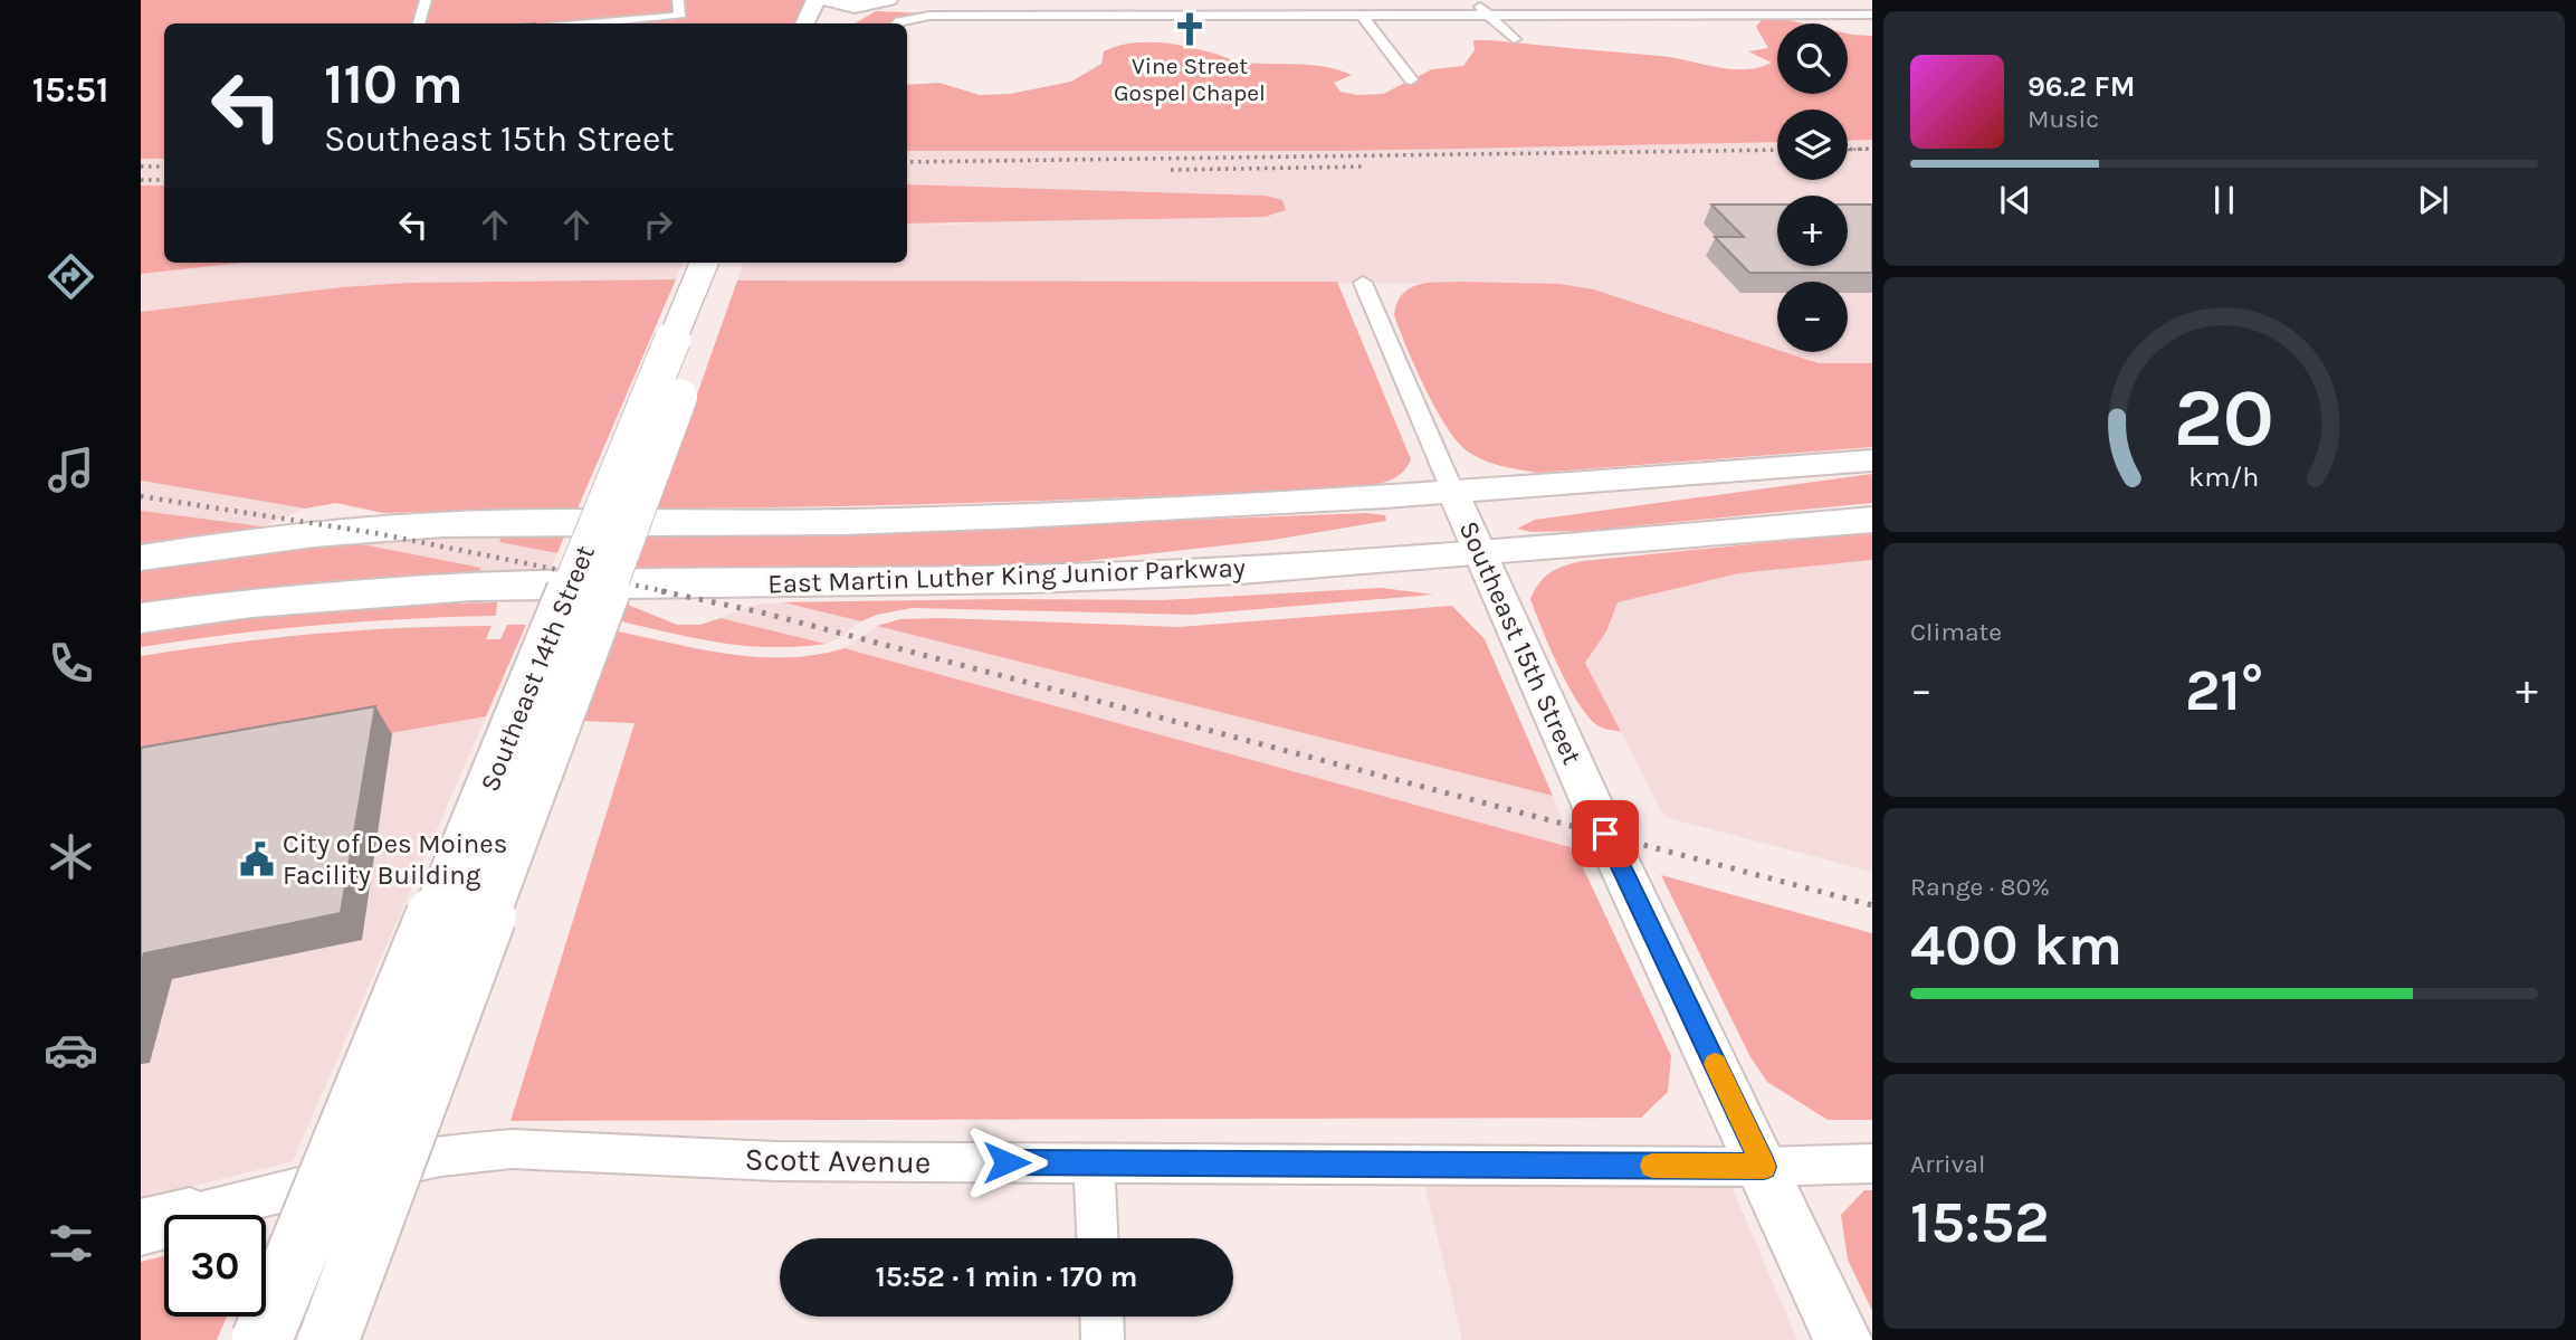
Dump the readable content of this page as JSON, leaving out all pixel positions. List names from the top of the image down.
{
  "streets": {
    "main road": ["East Martin Luther King Junior Parkway", "Southeast 14th Street"],
    "street": ["Southeast 15th Street", "Scott Avenue"]
  },
  "crossings": [
    ["East Martin Luther King Junior Parkway", "Southeast 15th Street"],
    ["Southeast 15th Street", "Scott Avenue"]
  ],
  "places": {
    "church": ["Vine Street Gospel Chapel"],
    "public building": ["City of Des Moines Facility Building"]
  },
  "page": {
    "tabs": "15:51",
    "map_buttons": ["+", "−"],
    "turn": ["110 m", "Southeast 15th Street"],
    "song": ["96.2 FM", "Music"],
    "tile": [
      "Climate",
      ["Range · 80%", "400 km"],
      ["Arrival", "15:52"]
    ],
    "heat": ["−", "21°", "+"],
    "limit": "30",
    "trip": "15:52 · 1 min · 170 m",
    "gauge": ["20", "km/h"]
  }
}
